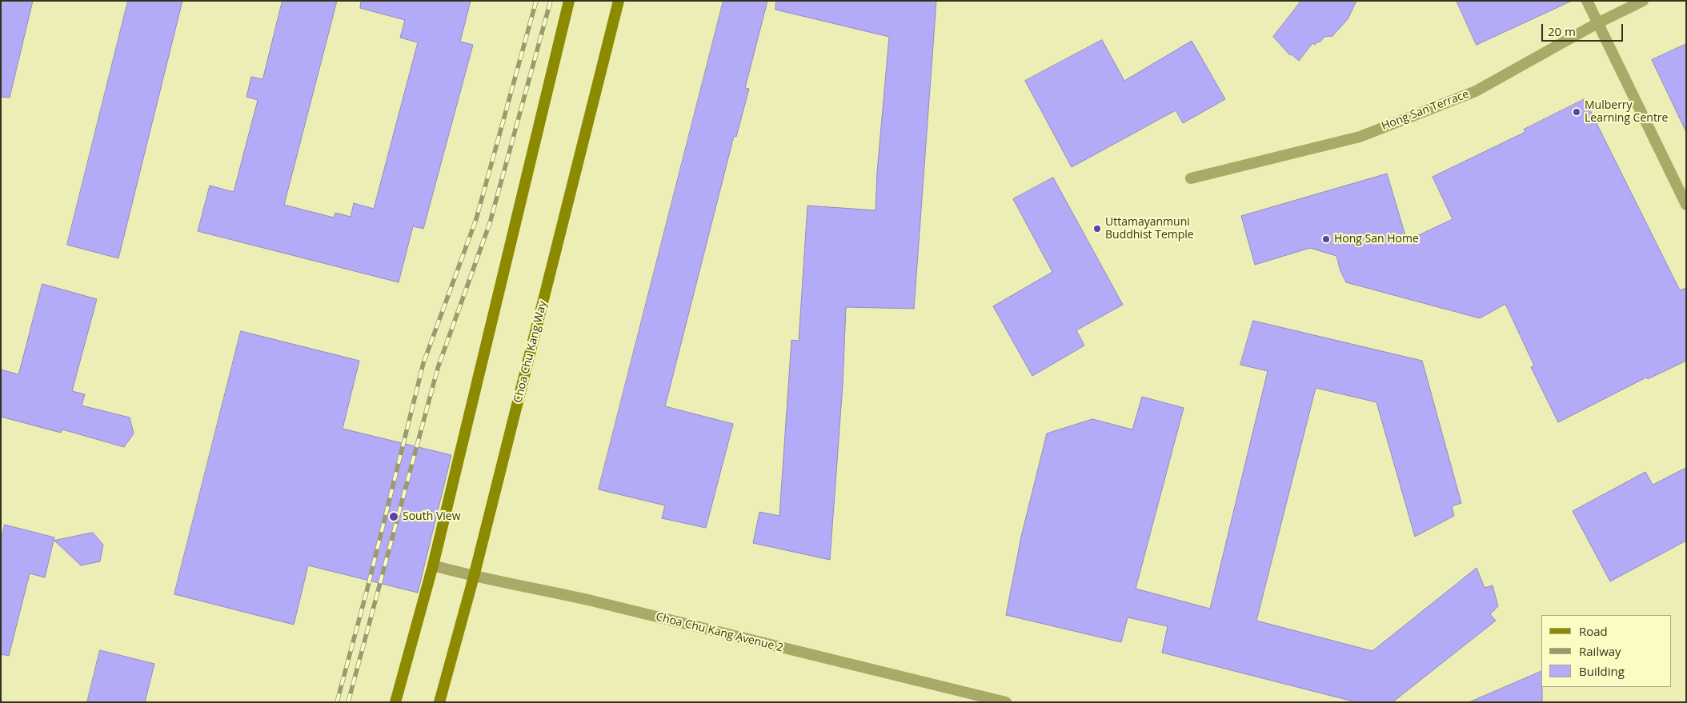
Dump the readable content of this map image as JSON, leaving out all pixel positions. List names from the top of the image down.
{
  "streets": {
    "main road": ["Choa Chu Kang Way"],
    "street": ["Hong San Terrace", "Choa Chu Kang Avenue 2"]
  },
  "crossings": [
    ["Choa Chu Kang Way", "Choa Chu Kang Avenue 2"]
  ],
  "places": [
    "Mulberry Learning Centre",
    "Uttamayanmuni Buddhist Temple",
    "Hong San Home",
    "South View"
  ],
  "legend": ["Road", "Railway", "Building"],
  "scale_bar": "20 m"
}
